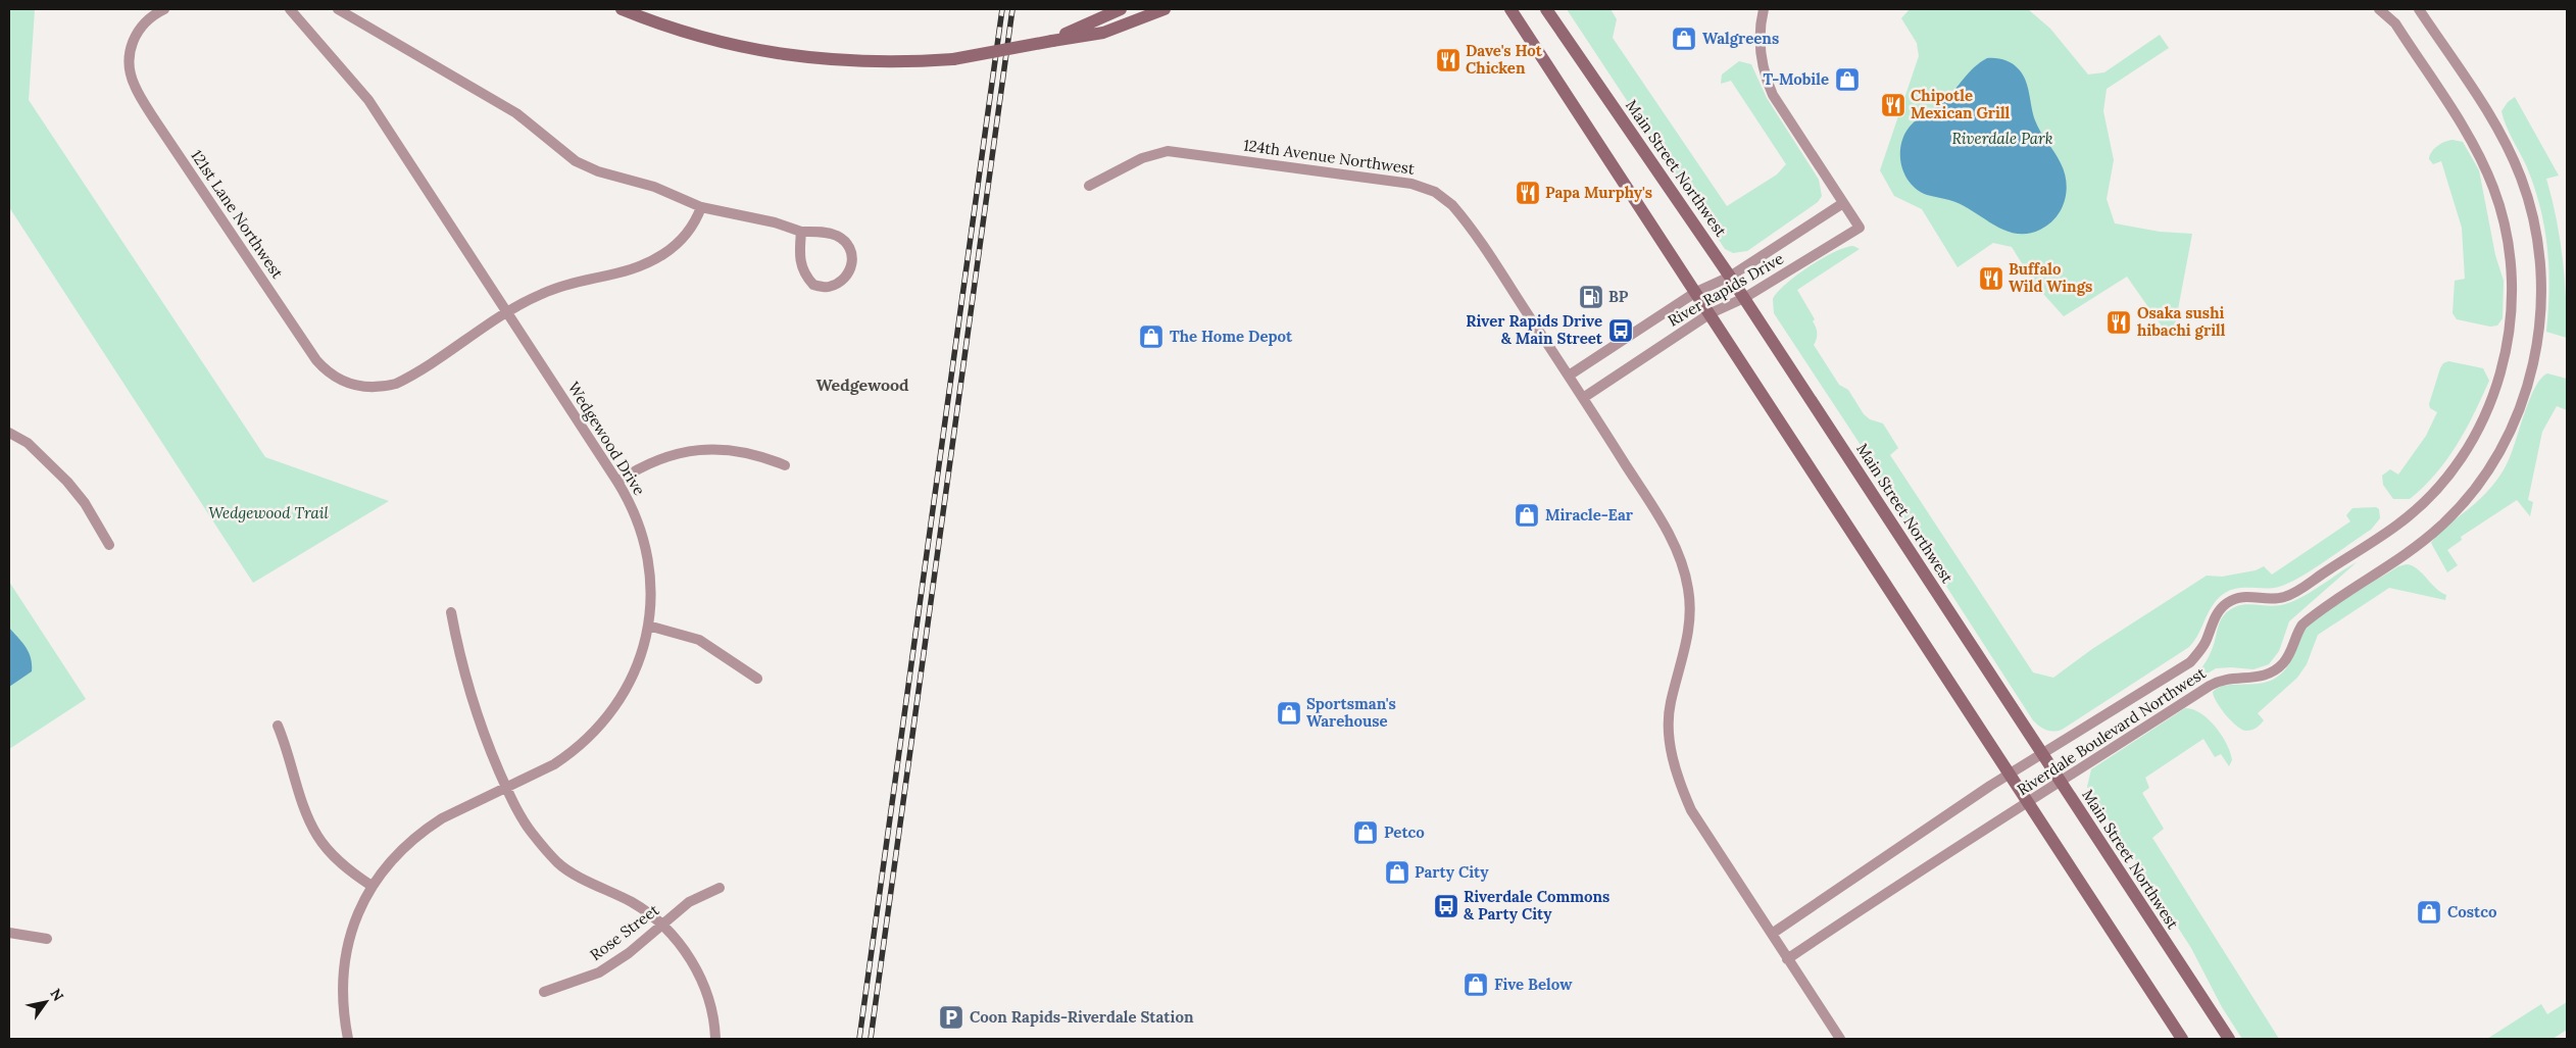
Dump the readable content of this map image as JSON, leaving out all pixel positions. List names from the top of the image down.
{
  "streets": {
    "main road": ["Main Street Northwest"],
    "street": [
      "124th Avenue Northwest",
      "121st Lane Northwest",
      "River Rapids Drive",
      "Wedgewood Drive",
      "Riverdale Boulevard Northwest",
      "Rose Street"
    ]
  },
  "crossings": [
    ["124th Avenue Northwest", "River Rapids Drive"],
    ["Main Street Northwest", "River Rapids Drive"],
    ["Main Street Northwest", "Riverdale Boulevard Northwest"],
    ["121st Lane Northwest", "Wedgewood Drive"]
  ],
  "districts": ["Wedgewood"],
  "parks": ["Riverdale Park", "Wedgewood Trail"],
  "places": {
    "shop": [
      "Walgreens",
      "T-Mobile",
      "The Home Depot",
      "Miracle-Ear",
      "Sportsman's Warehouse",
      "Petco",
      "Party City",
      "Costco",
      "Five Below"
    ],
    "restaurant": [
      "Dave's Hot Chicken",
      "Chipotle Mexican Grill",
      "Papa Murphy's",
      "Buffalo Wild Wings",
      "Osaka sushi hibachi grill"
    ],
    "fuel station": ["BP"],
    "bus stop": ["River Rapids Drive & Main Street", "Riverdale Commons & Party City"],
    "parking": ["Coon Rapids-Riverdale Station"]
  },
  "north": "top right"
}
